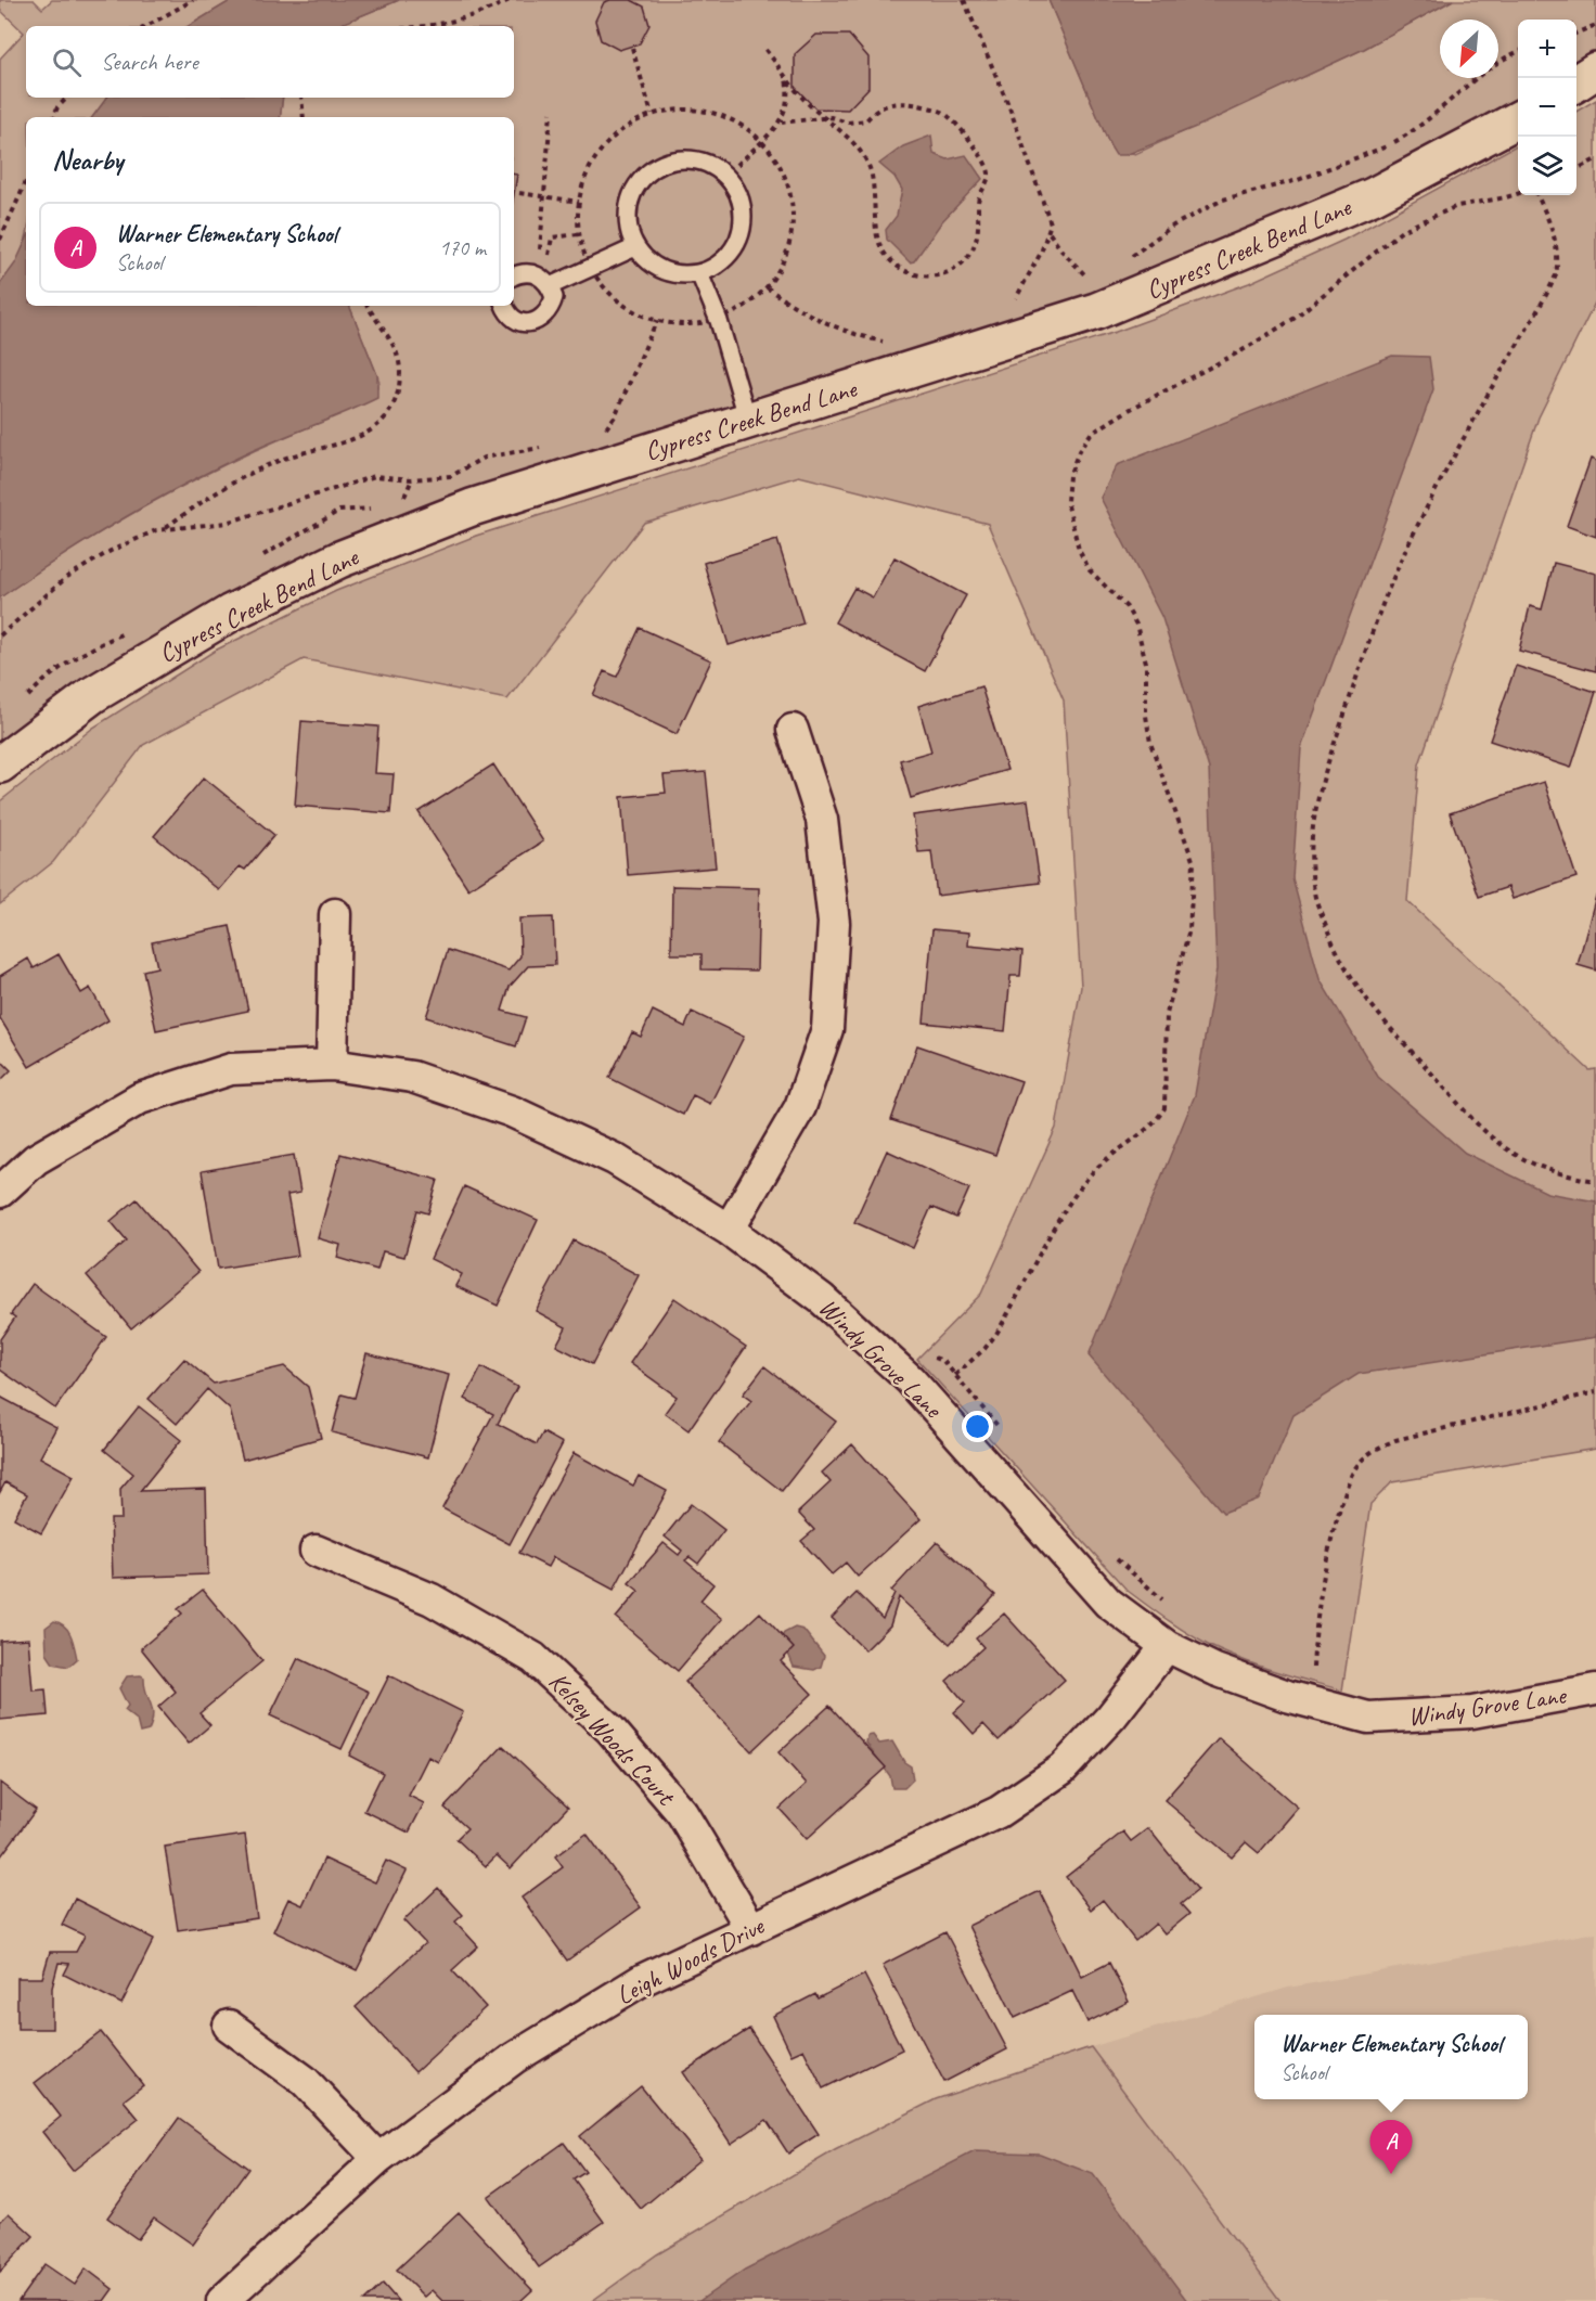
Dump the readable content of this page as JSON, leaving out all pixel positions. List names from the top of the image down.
{
  "streets": {
    "street": [
      "Cypress Creek Bend Lane",
      "Windy Grove Lane",
      "Kelsey Woods Court",
      "Leigh Woods Drive"
    ]
  },
  "crossings": [
    ["Windy Grove Lane", "Leigh Woods Drive"],
    ["Kelsey Woods Court", "Leigh Woods Drive"]
  ],
  "north": "bottom left",
  "page": {
    "map_buttons": ["+", "−"],
    "search": "Search here",
    "heading": "Nearby",
    "list": [
      {
        "mark": "A",
        "name": "Warner Elementary School",
        "note": "School",
        "value": "170 m"
      }
    ],
    "popup": ["Warner Elementary School", "School"],
    "pins": "A"
  }
}
